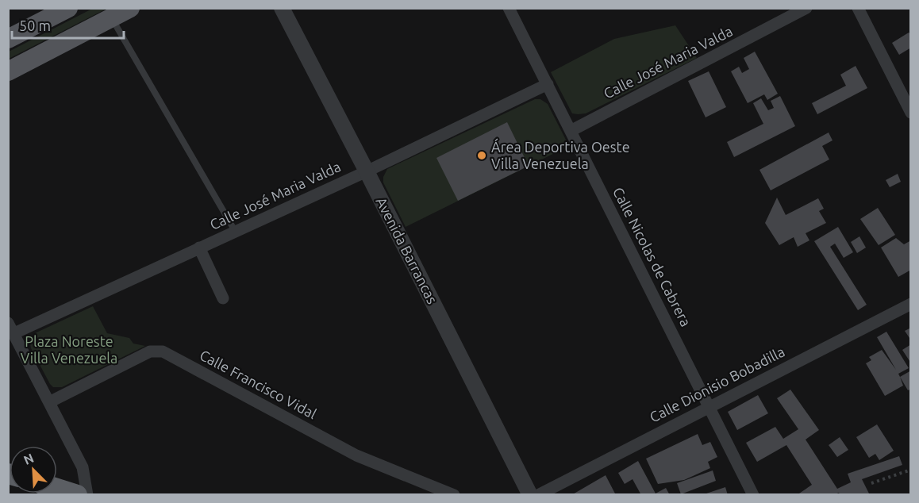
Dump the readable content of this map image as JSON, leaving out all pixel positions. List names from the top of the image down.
{
  "streets": {
    "street": [
      "Calle José Maria Valda",
      "Avenida Barrancas",
      "Calle Nicolas de Cabrera",
      "Calle Francisco Vidal",
      "Calle Dionisio Bobadilla"
    ]
  },
  "crossings": [
    ["Calle José Maria Valda", "Avenida Barrancas"],
    ["Calle José Maria Valda", "Calle Nicolas de Cabrera"],
    ["Calle Nicolas de Cabrera", "Calle Dionisio Bobadilla"]
  ],
  "parks": ["Plaza Noreste Villa Venezuela"],
  "places": ["Área Deportiva Oeste Villa Venezuela"],
  "scale_bar": "50 m",
  "north": "top left"
}
